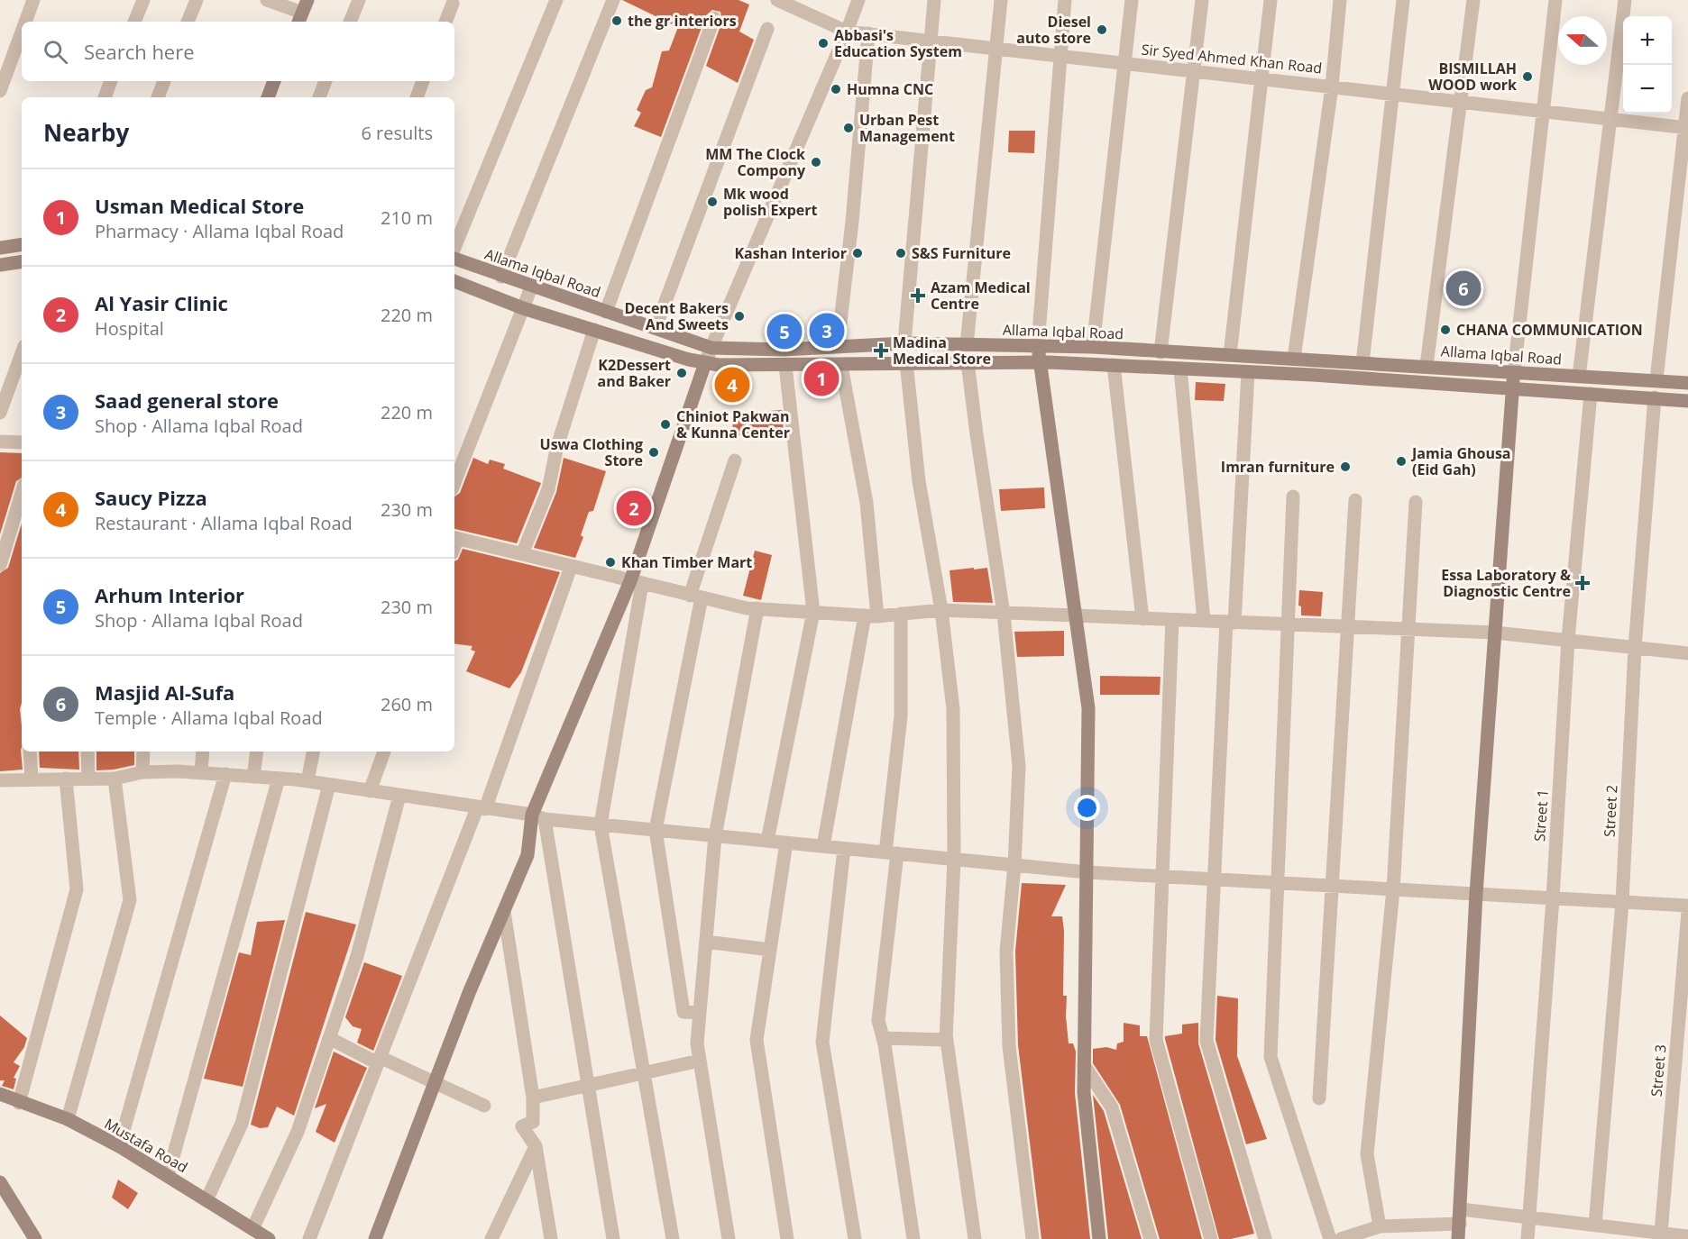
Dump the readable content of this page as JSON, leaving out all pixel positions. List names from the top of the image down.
{
  "streets": {
    "street": [
      "Sir Syed Ahmed Khan Road",
      "Allama Iqbal Road",
      "Street 2",
      "Street 1",
      "Street 3",
      "Mustafa Road"
    ]
  },
  "crossings": [
    ["Allama Iqbal Road", "Street 2"],
    ["Allama Iqbal Road", "Street 1"]
  ],
  "places": {
    "other": [
      "the gr interiors",
      "Diesel auto store",
      "Abbasi's Education System",
      "BISMILLAH WOOD work",
      "Humna CNC",
      "Urban Pest Management",
      "MM The Clock Compony",
      "Mk wood polish Expert",
      "Kashan Interior",
      "S&S Furniture",
      "Decent Bakers And Sweets",
      "CHANA COMMUNICATION",
      "K2Dessert and Baker",
      "Chiniot Pakwan & Kunna Center",
      "Uswa Clothing Store",
      "Jamia Ghousa (Eid Gah)",
      "Imran furniture",
      "Khan Timber Mart"
    ],
    "health": ["Azam Medical Centre", "Madina Medical Store", "Essa Laboratory & Diagnostic Centre"]
  },
  "north": "left",
  "page": {
    "map_buttons": ["+", "−"],
    "search": "Search here",
    "heading": ["Nearby", "6 results"],
    "list": [
      {
        "mark": "1",
        "name": "Usman Medical Store",
        "note": "Pharmacy · Allama Iqbal Road",
        "value": "210 m"
      },
      {
        "mark": "2",
        "name": "Al Yasir Clinic",
        "note": "Hospital",
        "value": "220 m"
      },
      {
        "mark": "3",
        "name": "Saad general store",
        "note": "Shop · Allama Iqbal Road",
        "value": "220 m"
      },
      {
        "mark": "4",
        "name": "Saucy Pizza",
        "note": "Restaurant · Allama Iqbal Road",
        "value": "230 m"
      },
      {
        "mark": "5",
        "name": "Arhum Interior",
        "note": "Shop · Allama Iqbal Road",
        "value": "230 m"
      },
      {
        "mark": "6",
        "name": "Masjid Al-Sufa",
        "note": "Temple · Allama Iqbal Road",
        "value": "260 m"
      }
    ],
    "pins": [
      "6",
      "3",
      "5",
      "1",
      "4",
      "2"
    ]
  }
}
